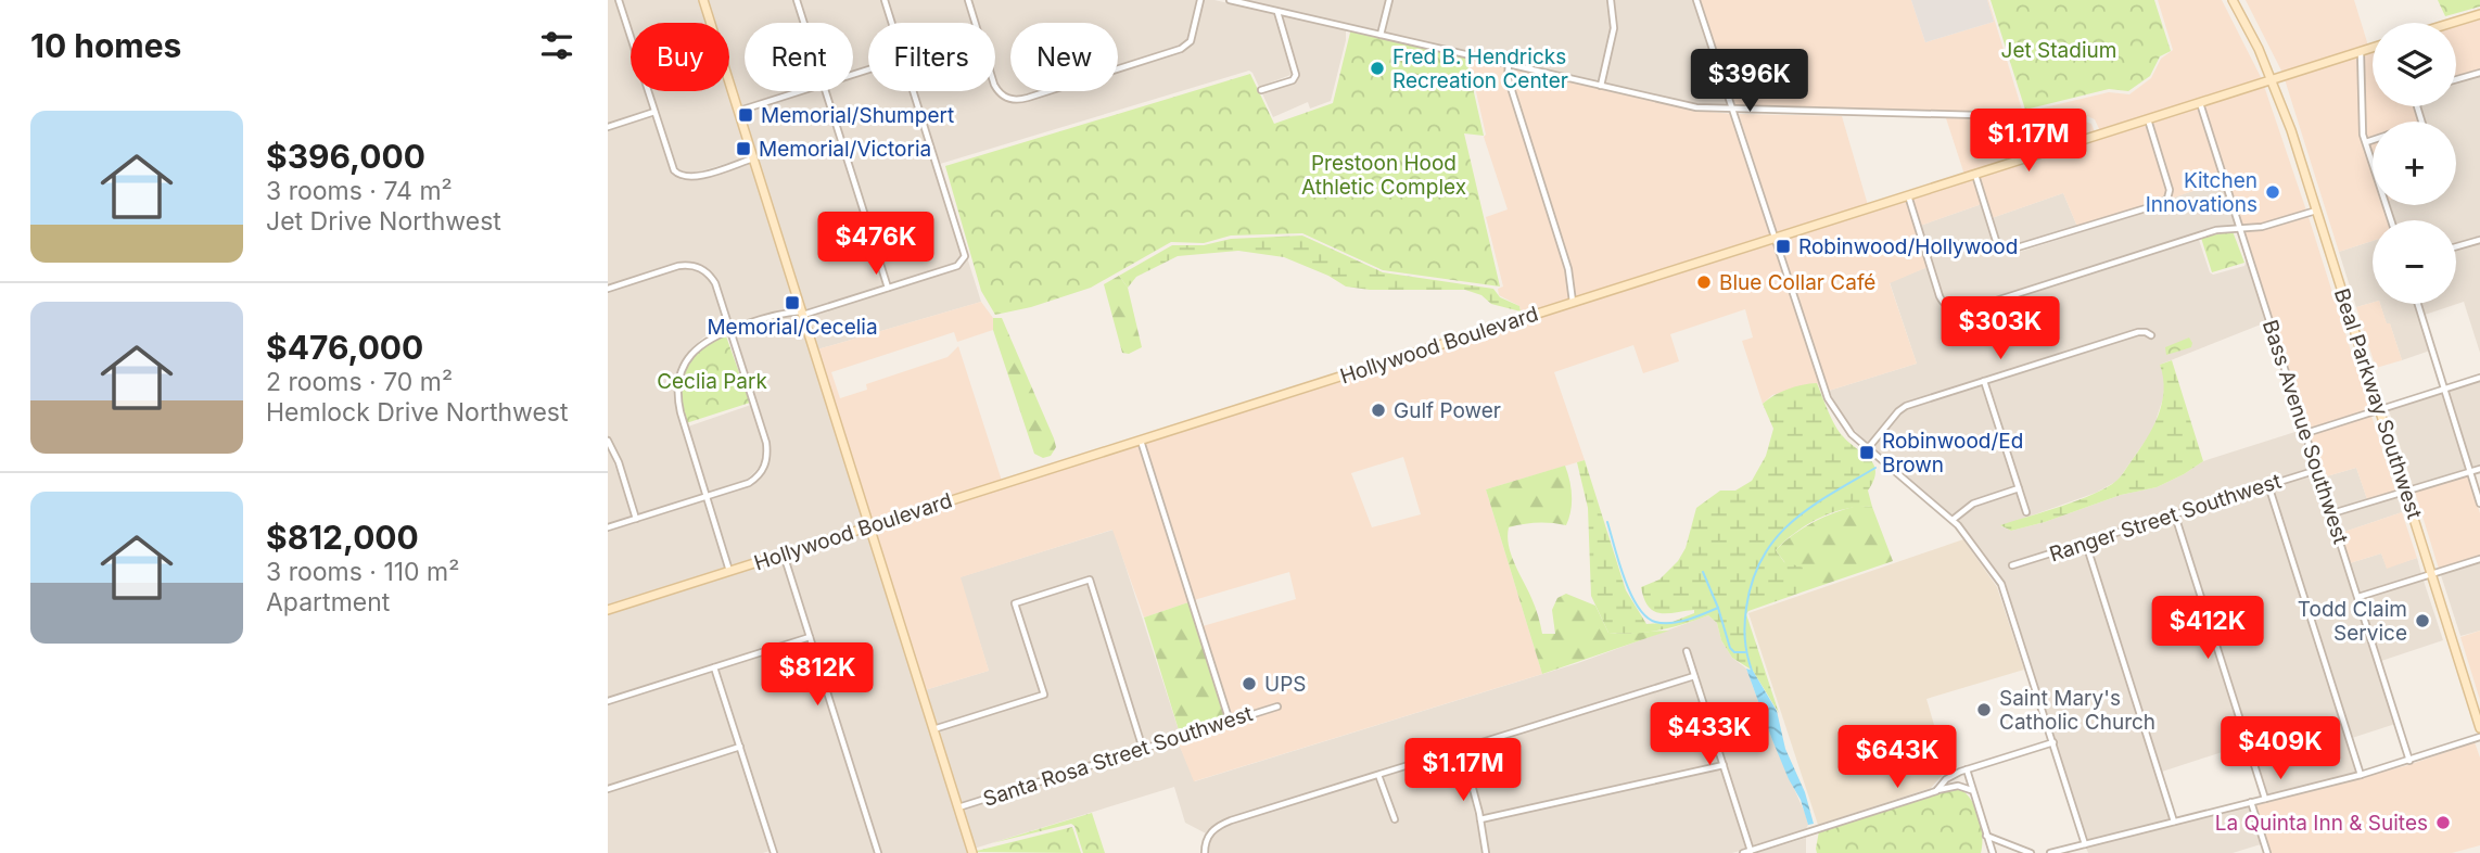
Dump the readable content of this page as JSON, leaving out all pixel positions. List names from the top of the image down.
{
  "streets": {
    "street": [
      "Hollywood Boulevard",
      "Beal Parkway Southwest",
      "Bass Avenue Southwest",
      "Ranger Street Southwest",
      "Santa Rosa Street Southwest"
    ]
  },
  "crossings": [
    ["Hollywood Boulevard", "Beal Parkway Southwest"],
    ["Hollywood Boulevard", "Bass Avenue Southwest"],
    ["Bass Avenue Southwest", "Ranger Street Southwest"]
  ],
  "parks": ["Jet Stadium", "Prestoon Hood Athletic Complex", "Ceclia Park"],
  "places": {
    "other": [
      "Fred B. Hendricks Recreation Center",
      "Kitchen Innovations",
      "Blue Collar Café",
      "Gulf Power",
      "Todd Claim Service",
      "UPS",
      "Saint Mary's Catholic Church",
      "La Quinta Inn & Suites"
    ],
    "transit": [
      "Memorial/Shumpert",
      "Memorial/Victoria",
      "Robinwood/Hollywood",
      "Memorial/Cecelia",
      "Robinwood/Ed Brown"
    ]
  },
  "page": {
    "heading": "10 homes",
    "map_buttons": ["+", "−"],
    "chip": [
      "Buy",
      "Rent",
      "Filters",
      "New"
    ],
    "price": [
      "$396K",
      "$1.17M",
      "$476K",
      "$303K",
      "$412K",
      "$812K",
      "$433K",
      "$409K",
      "$643K",
      "$1.17M"
    ],
    "list": [
      {
        "name": "$396,000",
        "note": "3 rooms · 74 m² · Jet Drive Northwest"
      },
      {
        "name": "$476,000",
        "note": "2 rooms · 70 m² · Hemlock Drive Northwest"
      },
      {
        "name": "$812,000",
        "note": "3 rooms · 110 m² · Apartment"
      }
    ]
  }
}
